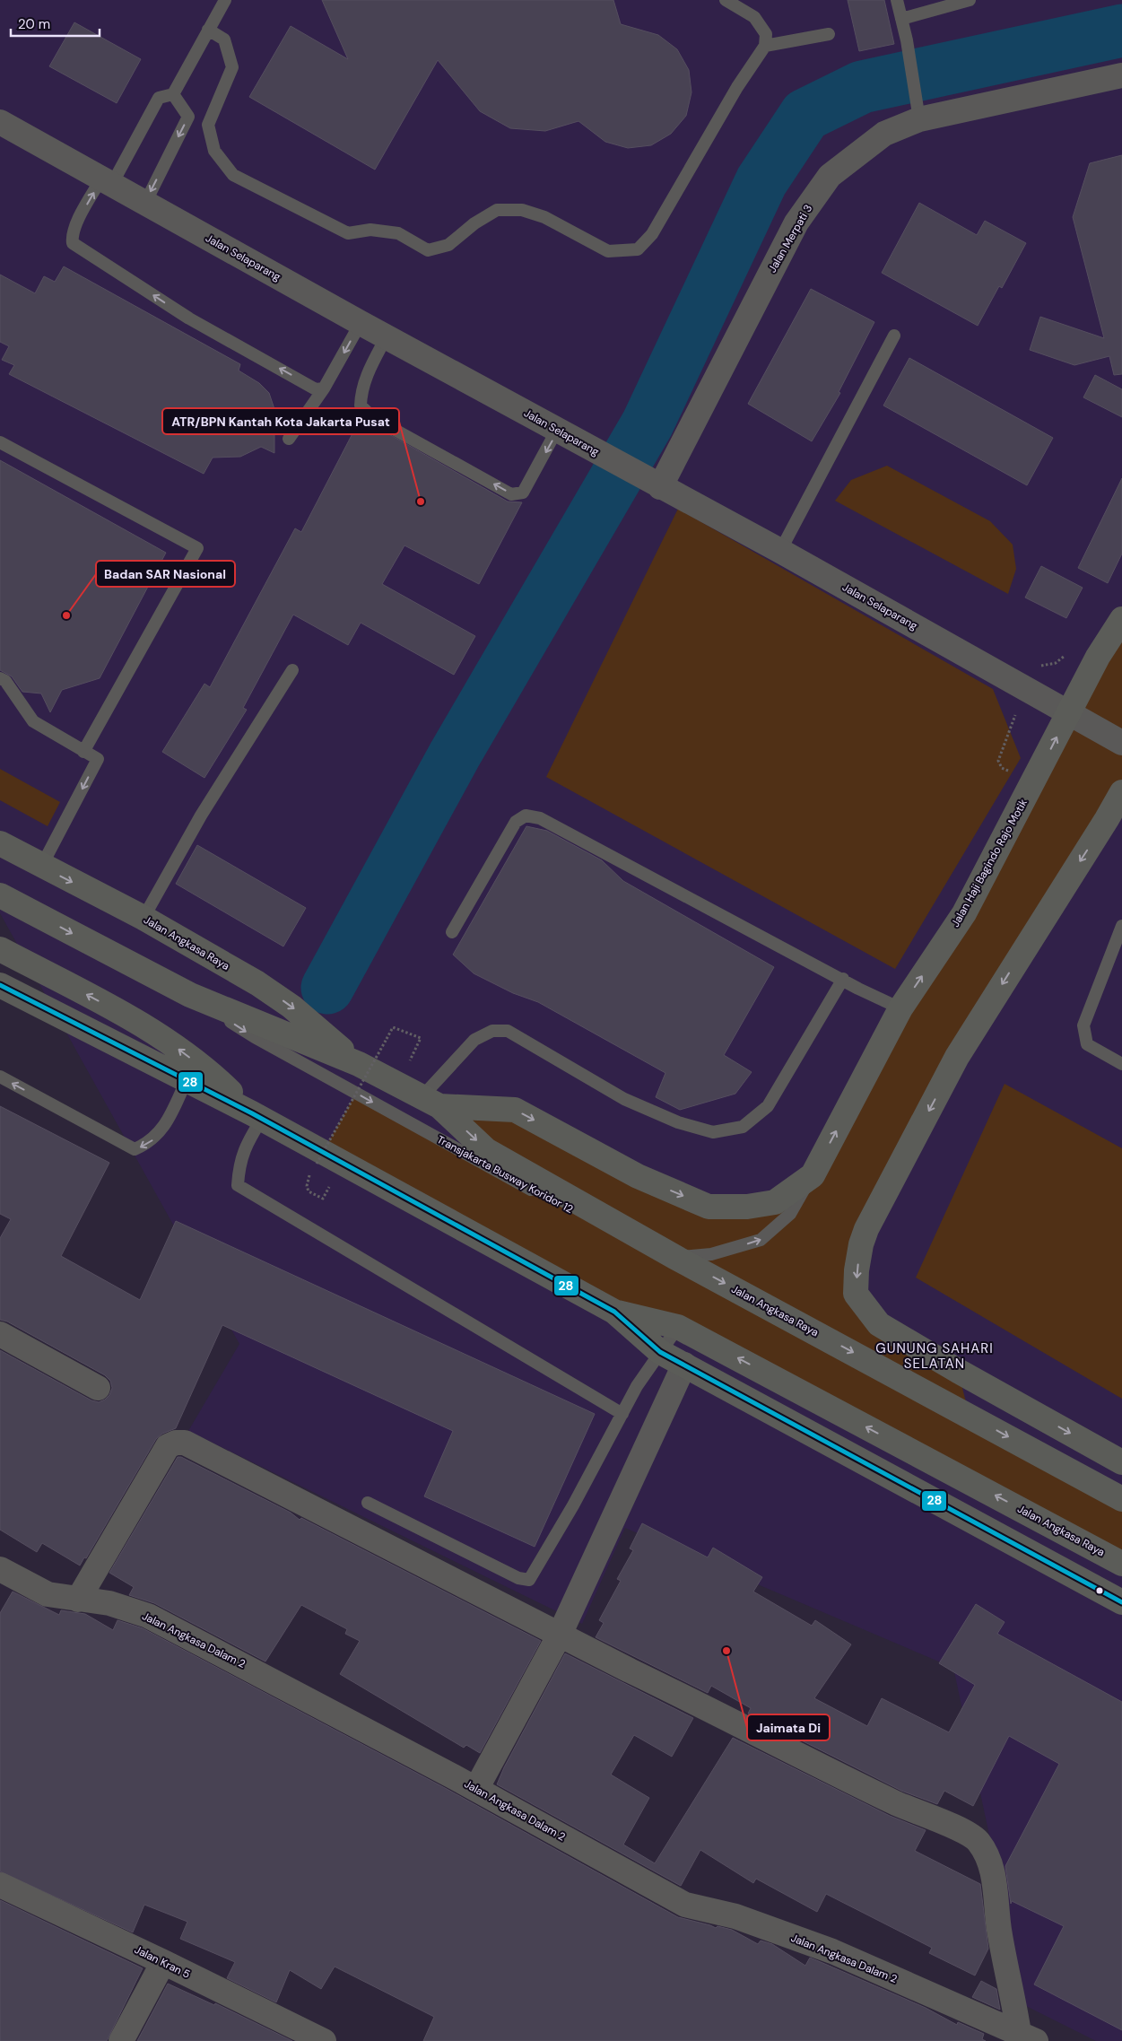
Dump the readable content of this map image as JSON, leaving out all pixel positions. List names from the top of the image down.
{
  "streets": {
    "main road": ["Jalan Haji Bagindo Rajo Motik", "Jalan Angkasa Raya"],
    "street": [
      "Jalan Merpati 3",
      "Jalan Selaparang",
      "Jalan Angkasa Dalam 2",
      "Jalan Kran 5"
    ],
    "lane": ["Transjakarta Busway Koridor 12"]
  },
  "crossings": [
    ["Jalan Merpati 3", "Jalan Selaparang"],
    ["Jalan Selaparang", "Jalan Haji Bagindo Rajo Motik"],
    ["Jalan Haji Bagindo Rajo Motik", "Jalan Angkasa Raya"],
    ["Jalan Haji Bagindo Rajo Motik", "Transjakarta Busway Koridor 12"],
    ["Jalan Angkasa Raya", "Transjakarta Busway Koridor 12"]
  ],
  "one_way": ["Jalan Haji Bagindo Rajo Motik", "Transjakarta Busway Koridor 12"],
  "districts": ["GUNUNG SAHARI SELATAN"],
  "places": ["ATR/BPN Kantah Kota Jakarta Pusat", "Badan SAR Nasional", "Jaimata Di"],
  "lines": ["transit line 28"],
  "scale_bar": "20 m"
}
